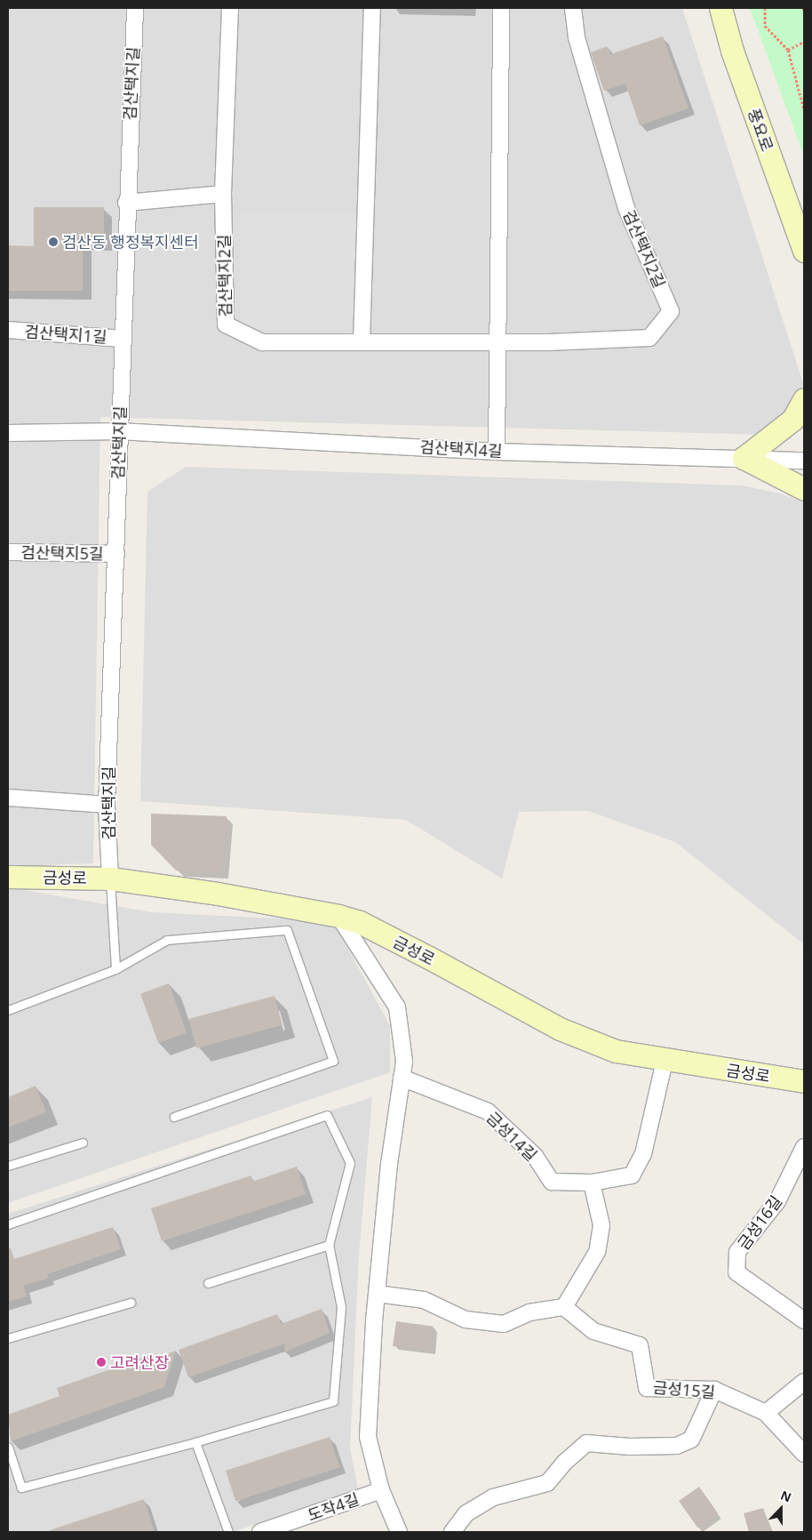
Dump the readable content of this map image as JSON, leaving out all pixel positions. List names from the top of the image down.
{
  "streets": {
    "street": [
      "검산택지길",
      "풍요로",
      "검산택지2길",
      "검산택지1길",
      "검산택지4길",
      "검산택지5길",
      "금성로",
      "금성14길",
      "금성16길",
      "금성15길",
      "도작4길"
    ]
  },
  "crossings": [
    ["검산택지길", "검산택지1길"],
    ["검산택지길", "검산택지4길"],
    ["검산택지길", "검산택지5길"],
    ["검산택지길", "금성로"]
  ],
  "places": ["검산동 행정복지센터", "고려산장"],
  "north": "top"
}
